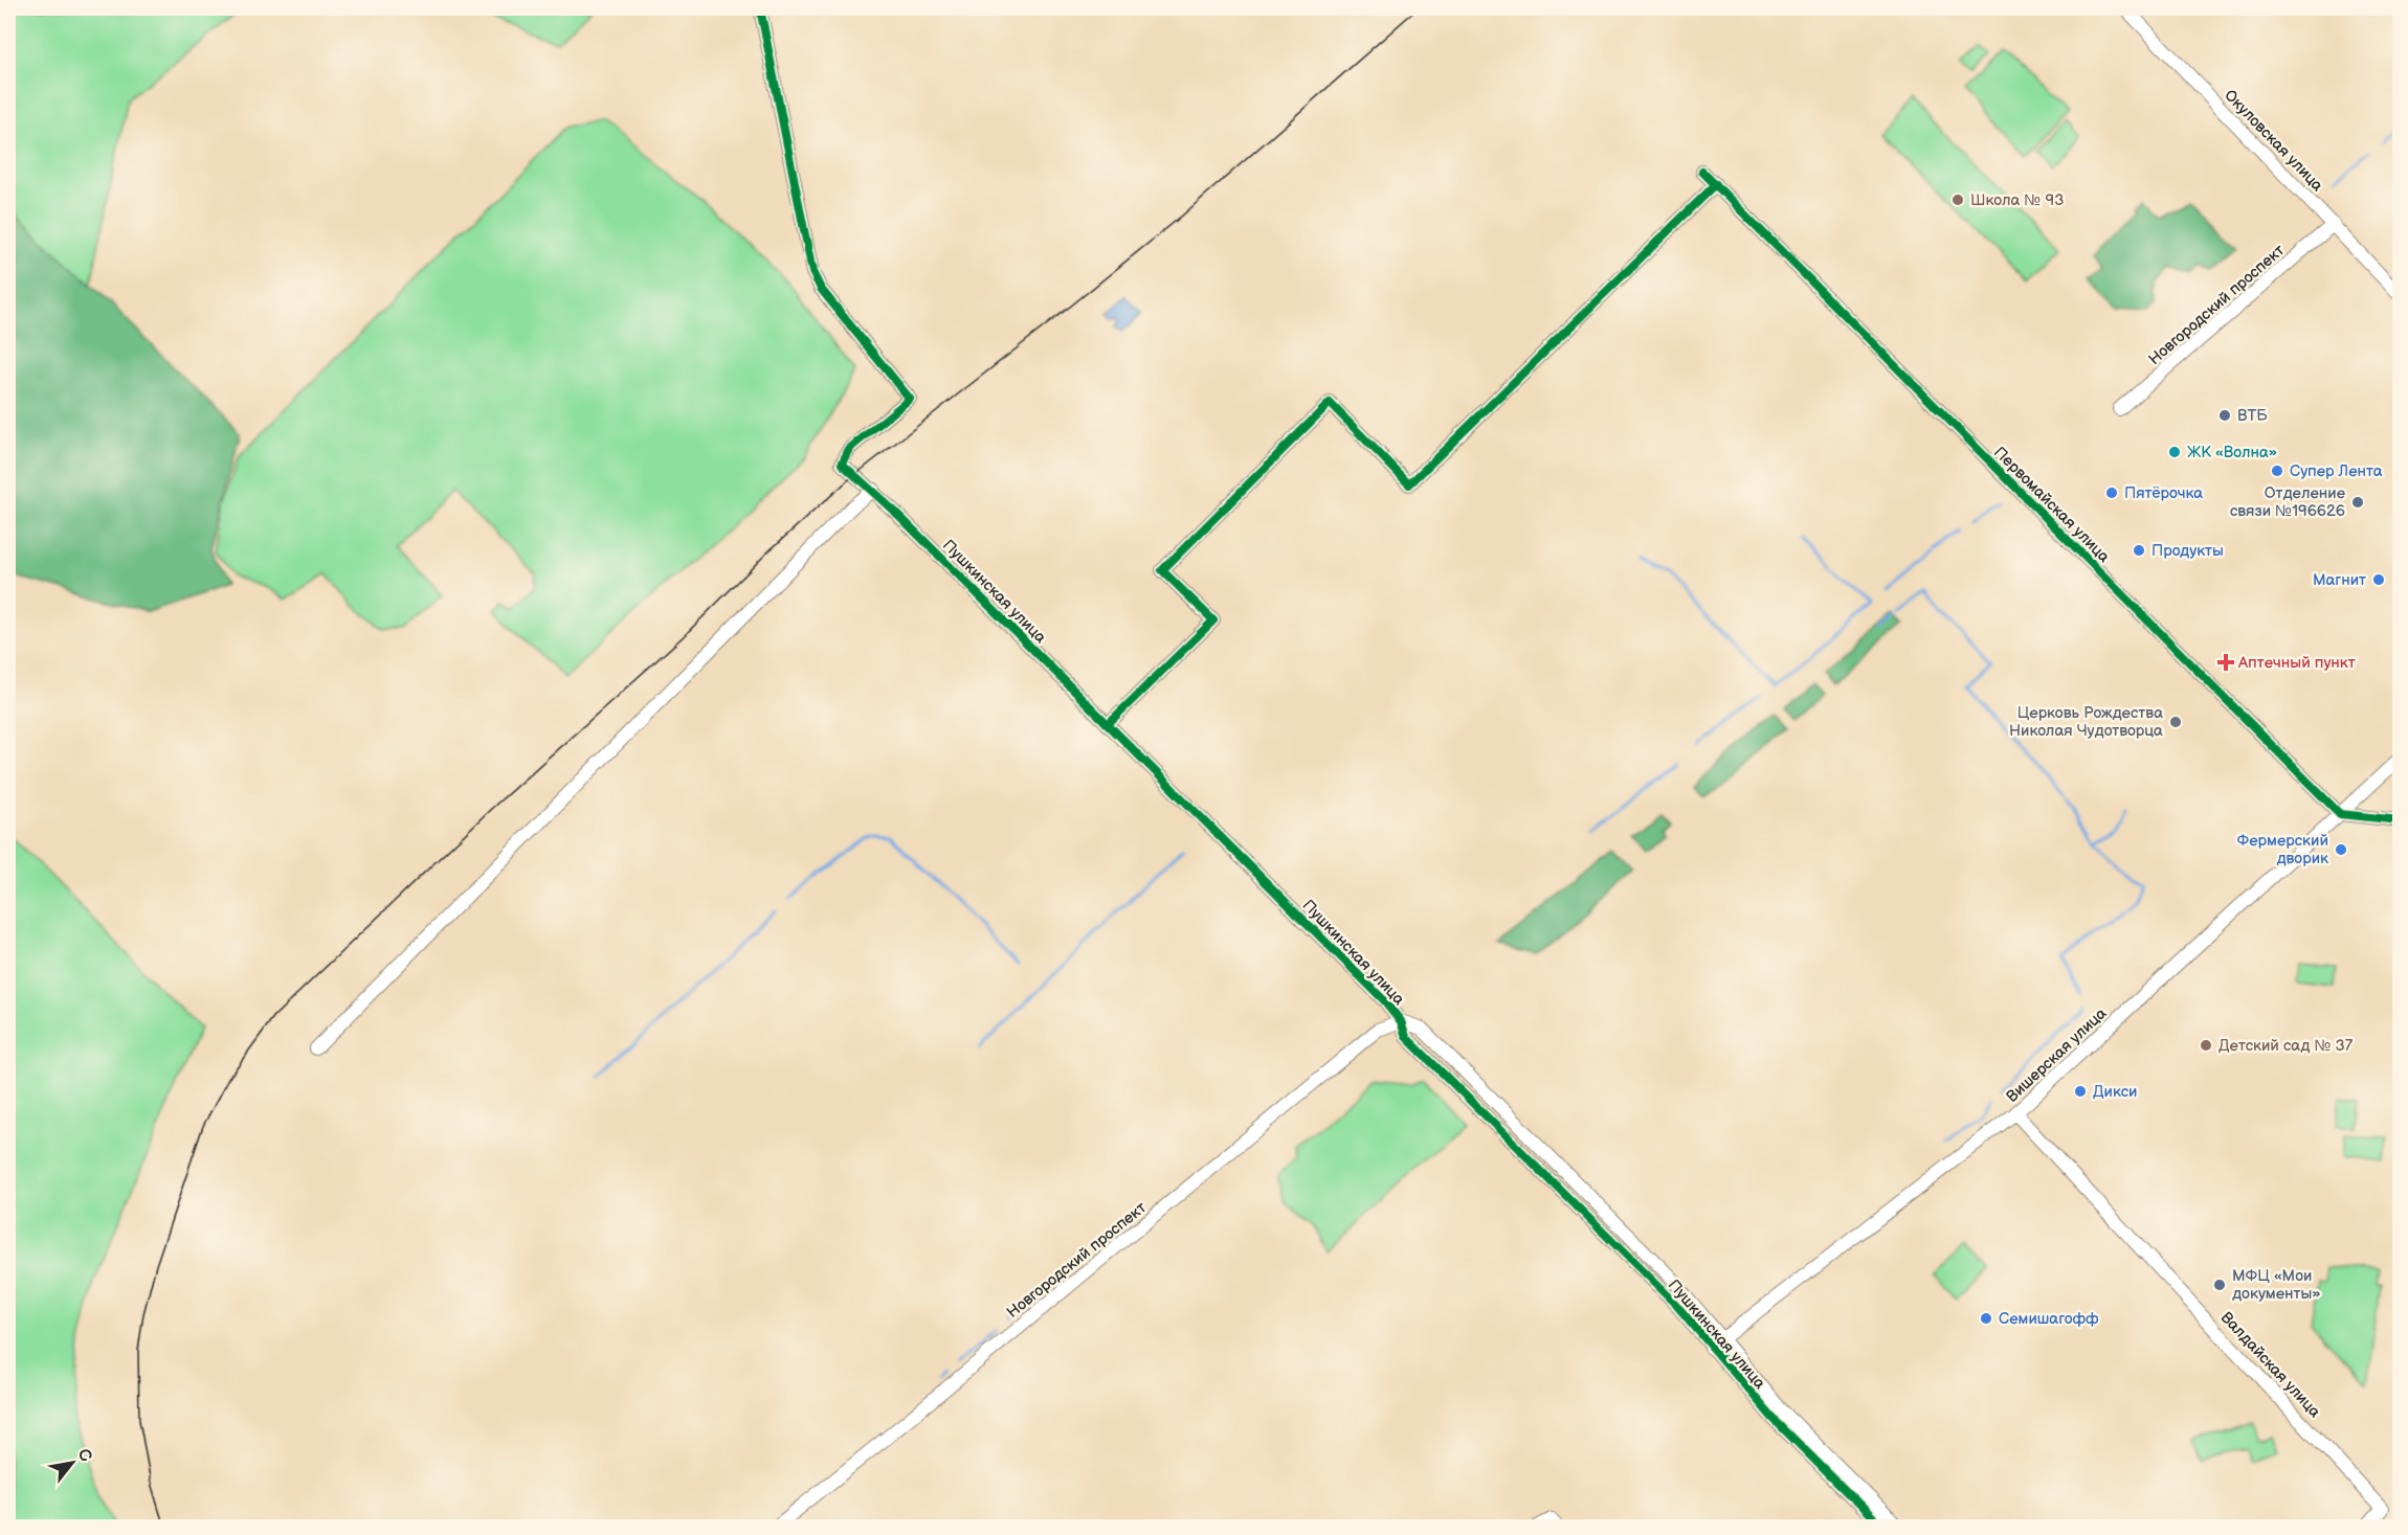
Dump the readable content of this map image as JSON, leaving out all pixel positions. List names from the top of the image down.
{
  "streets": {
    "street": [
      "Окуловская улица",
      "Новгородский проспект",
      "Первомайская улица",
      "Пушкинская улица",
      "Вишерская улица",
      "Валдайская улица"
    ]
  },
  "crossings": [
    ["Окуловская улица", "Новгородский проспект"],
    ["Новгородский проспект", "Пушкинская улица"],
    ["Первомайская улица", "Вишерская улица"],
    ["Пушкинская улица", "Вишерская улица"],
    ["Вишерская улица", "Валдайская улица"]
  ],
  "places": {
    "other": [
      "Школа № 93",
      "ВТБ",
      "ЖК «Волна»",
      "Супер Лента",
      "Пятёрочка",
      "Отделение связи №196626",
      "Продукты",
      "Магнит",
      "Церковь Рождества Николая Чудотворца",
      "Фермерский дворик",
      "Детский сад № 37",
      "Дикси",
      "МФЦ «Мои документы»",
      "Семишагофф"
    ],
    "health": ["Аптечный пункт"]
  },
  "north": "top right"
}
